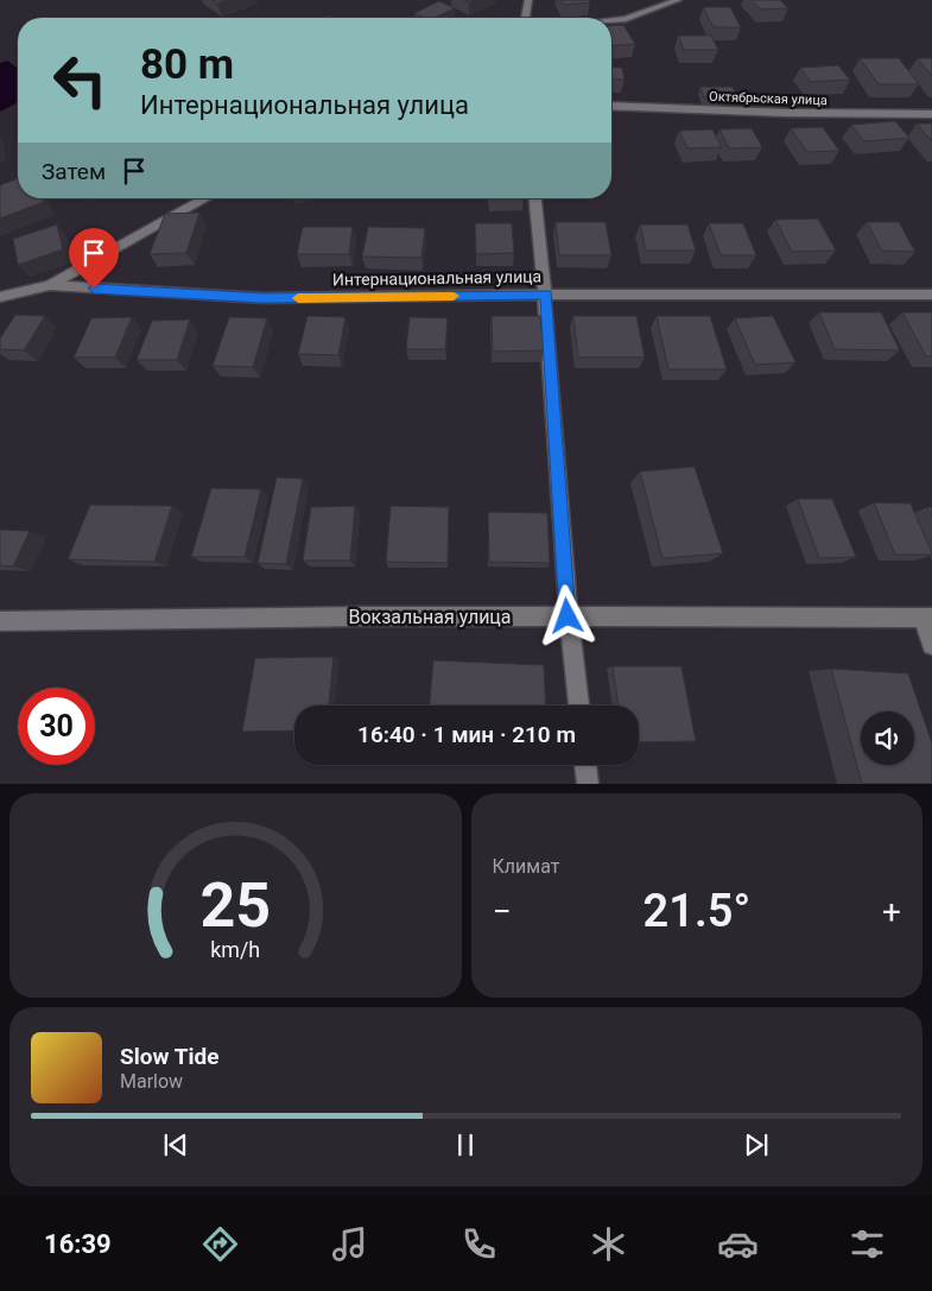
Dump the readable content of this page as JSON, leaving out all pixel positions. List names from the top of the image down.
{
  "streets": {
    "street": ["Октябрьская улица", "Интернациональная улица", "Вокзальная улица"]
  },
  "page": {
    "turn": ["80 m", "Интернациональная улица"],
    "then": "Затем",
    "limit": "30",
    "trip": "16:40 · 1 мин · 210 m",
    "tile": "Климат",
    "heat": ["−", "21.5°", "+"],
    "song": ["Slow Tide", "Marlow"],
    "tabs": "16:39",
    "gauge": ["25", "km/h"]
  }
}
